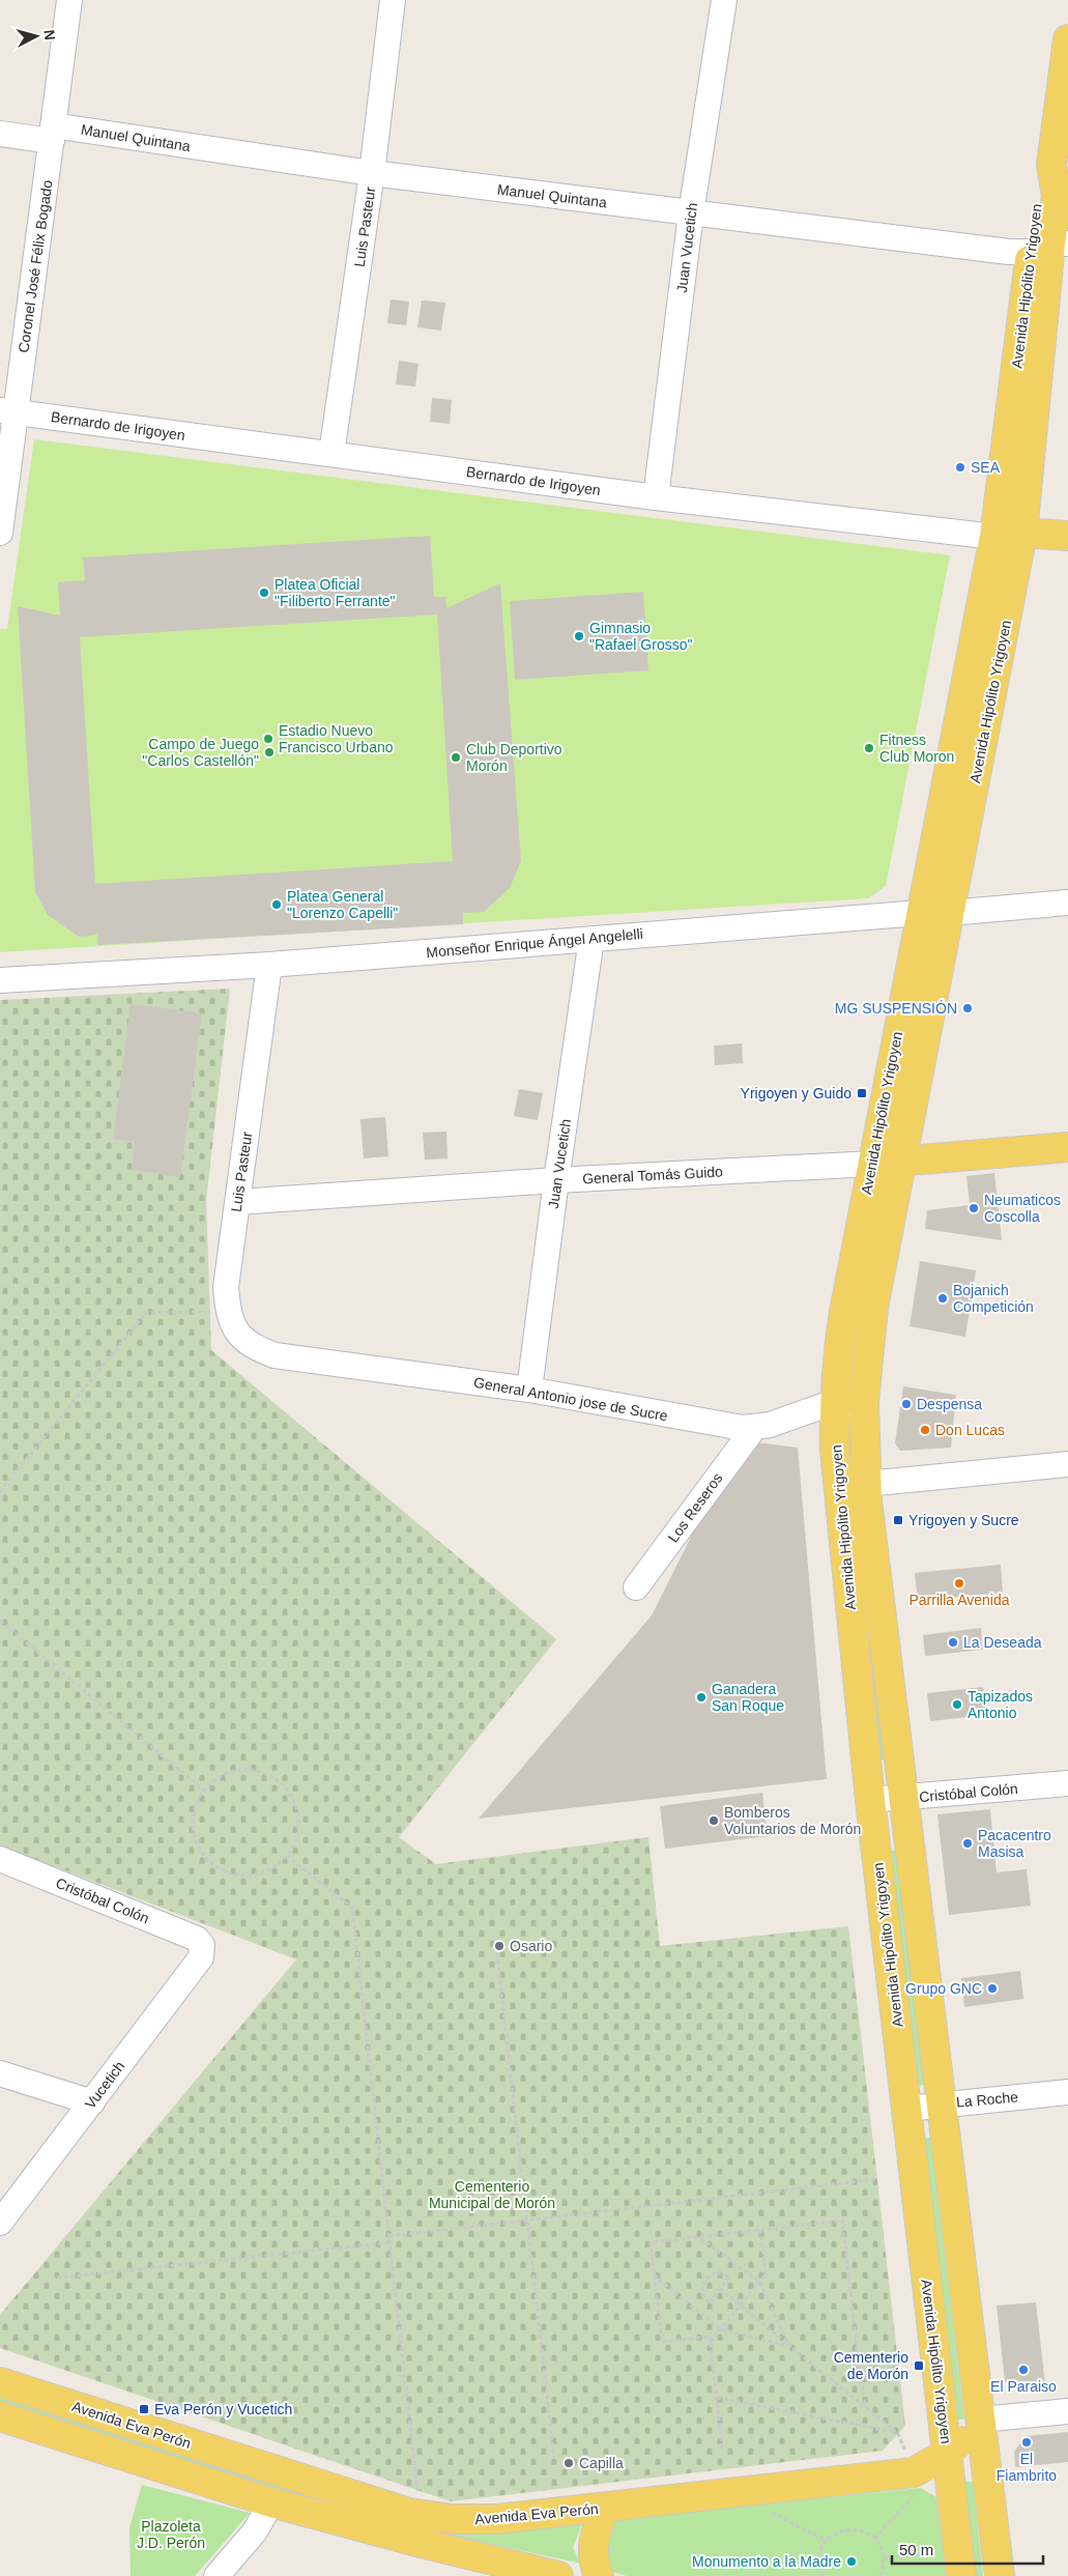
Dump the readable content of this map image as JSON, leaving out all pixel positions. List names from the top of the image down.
{
  "streets": {
    "main road": [
      "Avenida Hipólito Yrigoyen",
      "Bernardo de Irigoyen",
      "General Tomás Guido",
      "Avenida Eva Perón"
    ],
    "street": [
      "Manuel Quintana",
      "Luis Pasteur",
      "Juan Vucetich",
      "Coronel José Félix Bogado",
      "Monseñor Enrique Ángel Angelelli",
      "General Antonio jose de Sucre",
      "Los Reseros",
      "Cristóbal Colón",
      "Vucetich",
      "La Roche"
    ]
  },
  "crossings": [
    ["Manuel Quintana", "Luis Pasteur"],
    ["Manuel Quintana", "Juan Vucetich"],
    ["Manuel Quintana", "Coronel José Félix Bogado"],
    ["Manuel Quintana", "Avenida Hipólito Yrigoyen"],
    ["Luis Pasteur", "Bernardo de Irigoyen"],
    ["Luis Pasteur", "Monseñor Enrique Ángel Angelelli"],
    ["Luis Pasteur", "General Tomás Guido"],
    ["Luis Pasteur", "General Antonio jose de Sucre"],
    ["Juan Vucetich", "Bernardo de Irigoyen"],
    ["Juan Vucetich", "Monseñor Enrique Ángel Angelelli"],
    ["Juan Vucetich", "General Tomás Guido"],
    ["Juan Vucetich", "General Antonio jose de Sucre"],
    ["Coronel José Félix Bogado", "Bernardo de Irigoyen"],
    ["Avenida Hipólito Yrigoyen", "Bernardo de Irigoyen"],
    ["Avenida Hipólito Yrigoyen", "Monseñor Enrique Ángel Angelelli"],
    ["Avenida Hipólito Yrigoyen", "General Tomás Guido"],
    ["Avenida Hipólito Yrigoyen", "General Antonio jose de Sucre"],
    ["Avenida Hipólito Yrigoyen", "Cristóbal Colón"],
    ["Avenida Hipólito Yrigoyen", "La Roche"],
    ["Avenida Hipólito Yrigoyen", "Avenida Eva Perón"],
    ["General Antonio jose de Sucre", "Los Reseros"],
    ["Cristóbal Colón", "Vucetich"]
  ],
  "parks": ["Cementerio Municipal de Morón", "Plazoleta J.D. Perón"],
  "places": {
    "other": [
      "SEA",
      "Platea Oficial \"Filiberto Ferrante\"",
      "Gimnasio \"Rafael Grosso\"",
      "Estadio Nuevo Francisco Urbano",
      "Fitness Club Moron",
      "Campo de Juego \"Carlos Castellón\"",
      "Club Deportivo Morón",
      "Platea General \"Lorenzo Capelli\"",
      "MG SUSPENSIÓN",
      "Neumaticos Coscolla",
      "Bojanich Competición",
      "Despensa",
      "Don Lucas",
      "Parrilla Avenida",
      "La Deseada",
      "Ganadera San Roque",
      "Tapizados Antonio",
      "Bomberos Voluntarios de Morón",
      "Pacacentro Masisa",
      "Osario",
      "Grupo GNC",
      "El Paraiso",
      "El Fiambrito",
      "Capilla",
      "Monumento a la Madre"
    ],
    "transit": [
      "Yrigoyen y Guido",
      "Yrigoyen y Sucre",
      "Cementerio de Morón",
      "Eva Perón y Vucetich"
    ]
  },
  "scale_bar": "50 m",
  "north": "right"
}
